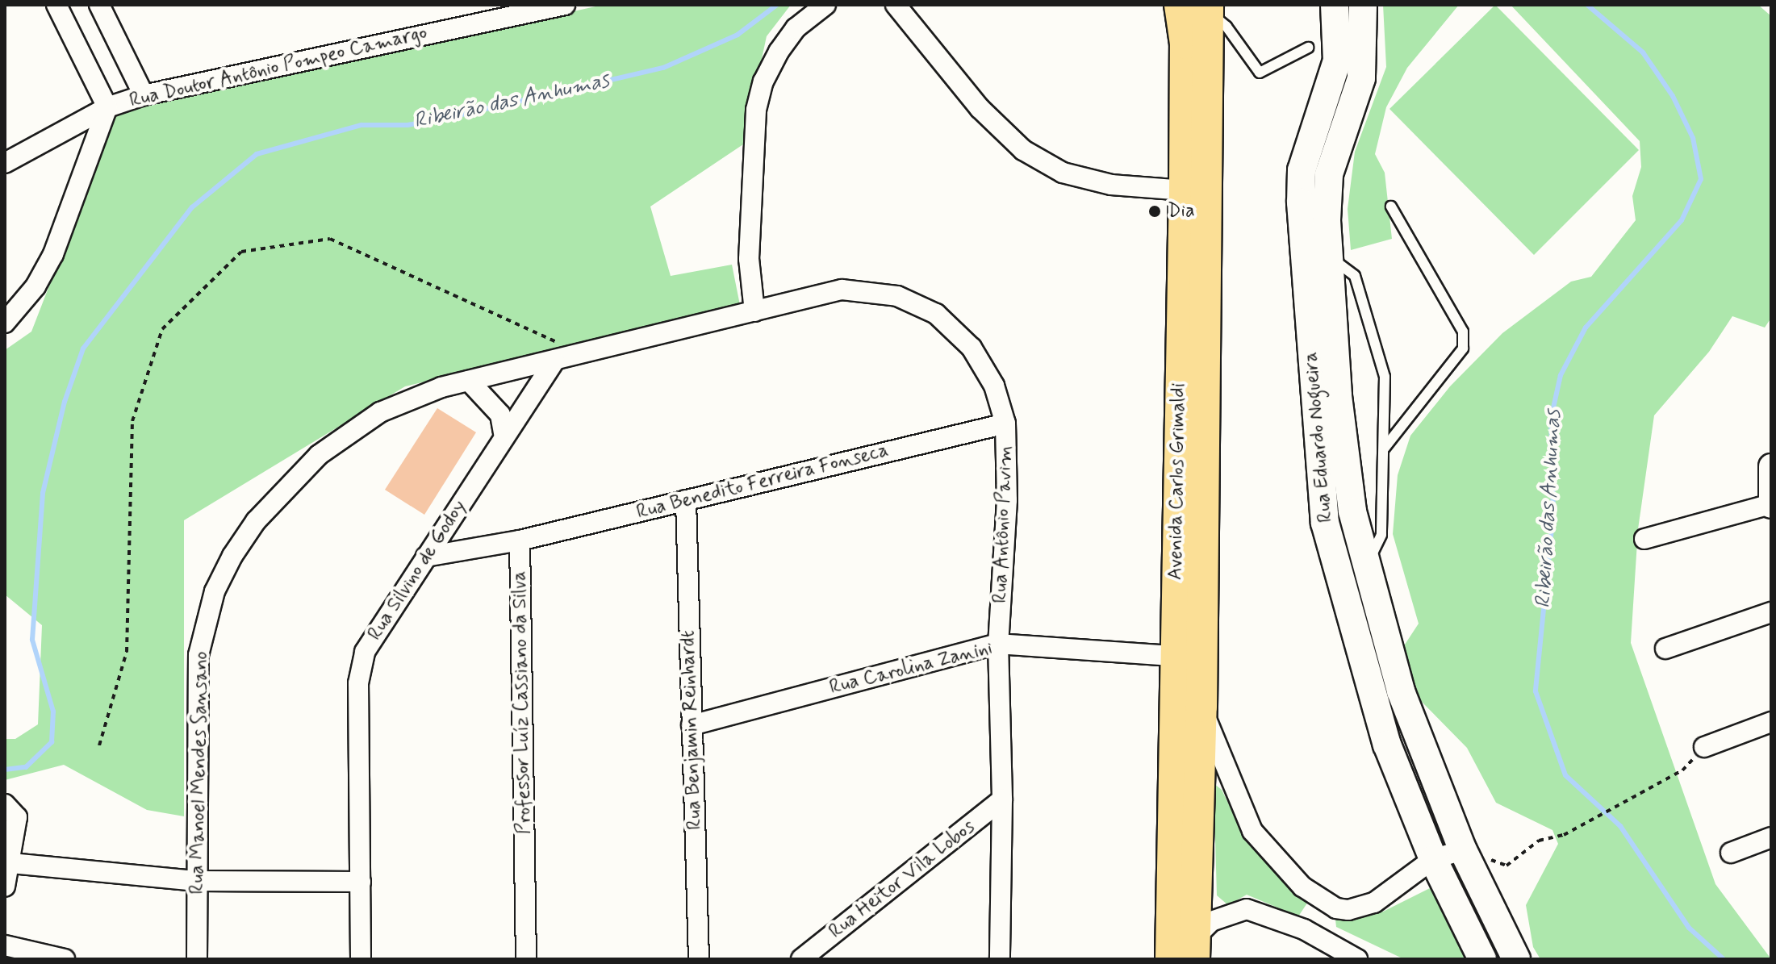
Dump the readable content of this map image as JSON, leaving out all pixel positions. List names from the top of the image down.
{
  "streets": {
    "main road": ["Rua Eduardo Nogueira", "Avenida Carlos Grimaldi"],
    "street": [
      "Rua Doutor Antônio Pompeo Camargo",
      "Rua Benedito Ferreira Fonseca",
      "Rua Antônio Pavim",
      "Rua Silvino de Godoy",
      "Rua Carolina Zanini",
      "Professor Luíz Cassiano da Silva",
      "Rua Benjamin Reinhardt",
      "Rua Manoel Mendes Sansano",
      "Rua Heitor Vila Lobos"
    ]
  },
  "crossings": [
    ["Rua Benedito Ferreira Fonseca", "Rua Antônio Pavim"],
    ["Rua Benedito Ferreira Fonseca", "Professor Luíz Cassiano da Silva"],
    ["Rua Benedito Ferreira Fonseca", "Rua Benjamin Reinhardt"],
    ["Avenida Carlos Grimaldi", "Rua Carolina Zanini"],
    ["Rua Antônio Pavim", "Rua Silvino de Godoy"],
    ["Rua Antônio Pavim", "Rua Carolina Zanini"],
    ["Rua Antônio Pavim", "Rua Manoel Mendes Sansano"],
    ["Rua Antônio Pavim", "Rua Heitor Vila Lobos"],
    ["Rua Silvino de Godoy", "Professor Luíz Cassiano da Silva"],
    ["Rua Silvino de Godoy", "Rua Manoel Mendes Sansano"],
    ["Rua Carolina Zanini", "Rua Benjamin Reinhardt"]
  ],
  "water": ["Ribeirão das Anhumas"],
  "places": ["Dia"]
}
